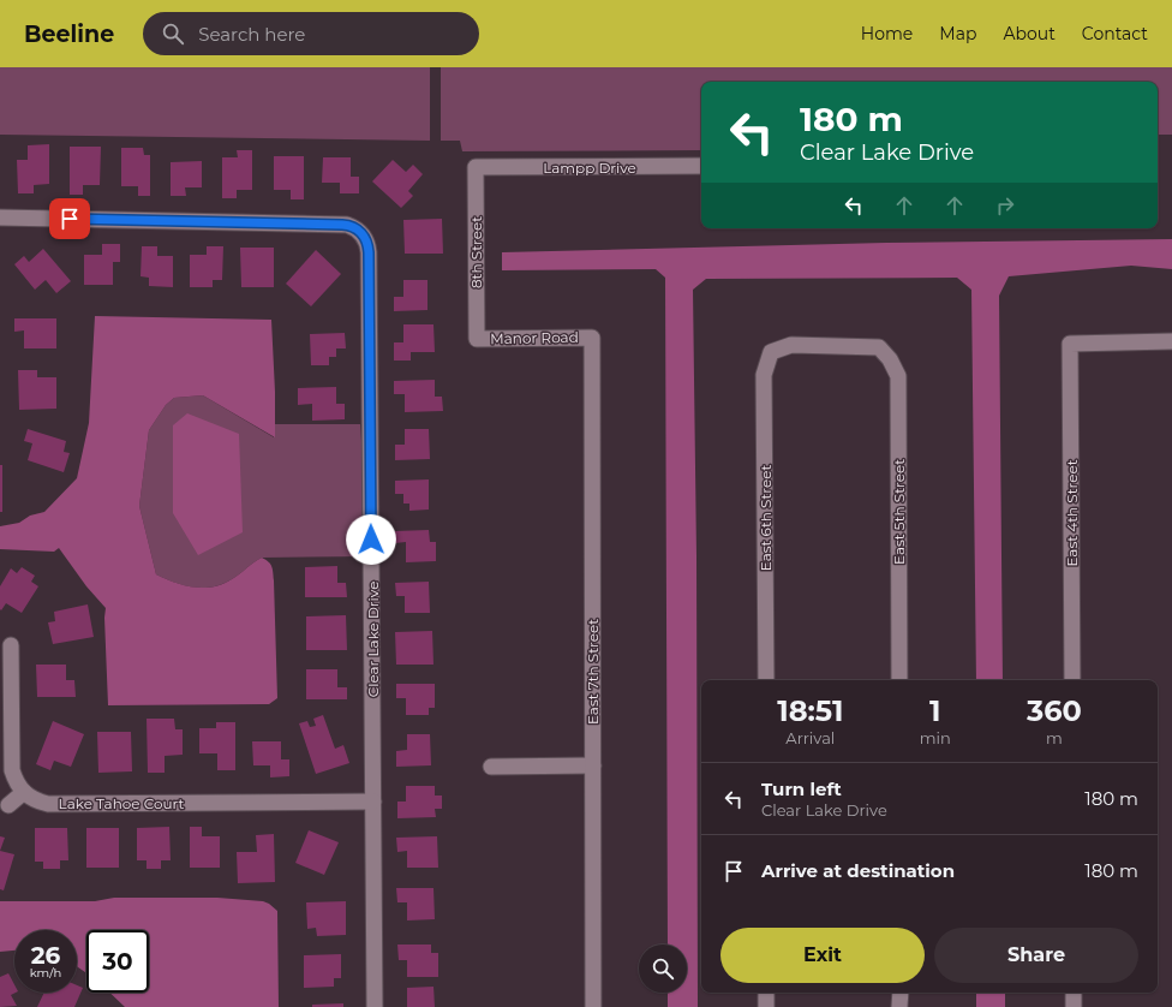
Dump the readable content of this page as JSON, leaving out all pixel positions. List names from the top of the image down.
{
  "streets": {
    "street": [
      "Lampp Drive",
      "8th Street",
      "Manor Road",
      "East 5th Street",
      "East 4th Street",
      "East 6th Street",
      "Clear Lake Drive",
      "East 7th Street",
      "Lake Tahoe Court"
    ]
  },
  "crossings": [
    ["Lampp Drive", "8th Street"],
    ["8th Street", "Manor Road"],
    ["Manor Road", "East 7th Street"],
    ["East 5th Street", "East 6th Street"],
    ["Clear Lake Drive", "Lake Tahoe Court"]
  ],
  "page": {
    "header": "Beeline",
    "search": "Search here",
    "nav": [
      "Home",
      "Map",
      "About",
      "Contact"
    ],
    "turn": ["180 m", "Clear Lake Drive"],
    "eta": [
      "18:51",
      "Arrival",
      "1",
      "min",
      "360",
      "m"
    ],
    "list": [
      {
        "name": "Turn left",
        "note": "Clear Lake Drive",
        "value": "180 m"
      },
      {
        "name": "Arrive at destination",
        "value": "180 m"
      }
    ],
    "buttons": ["Exit", "Share"],
    "speed": "26 km/h",
    "limit": "30"
  }
}
